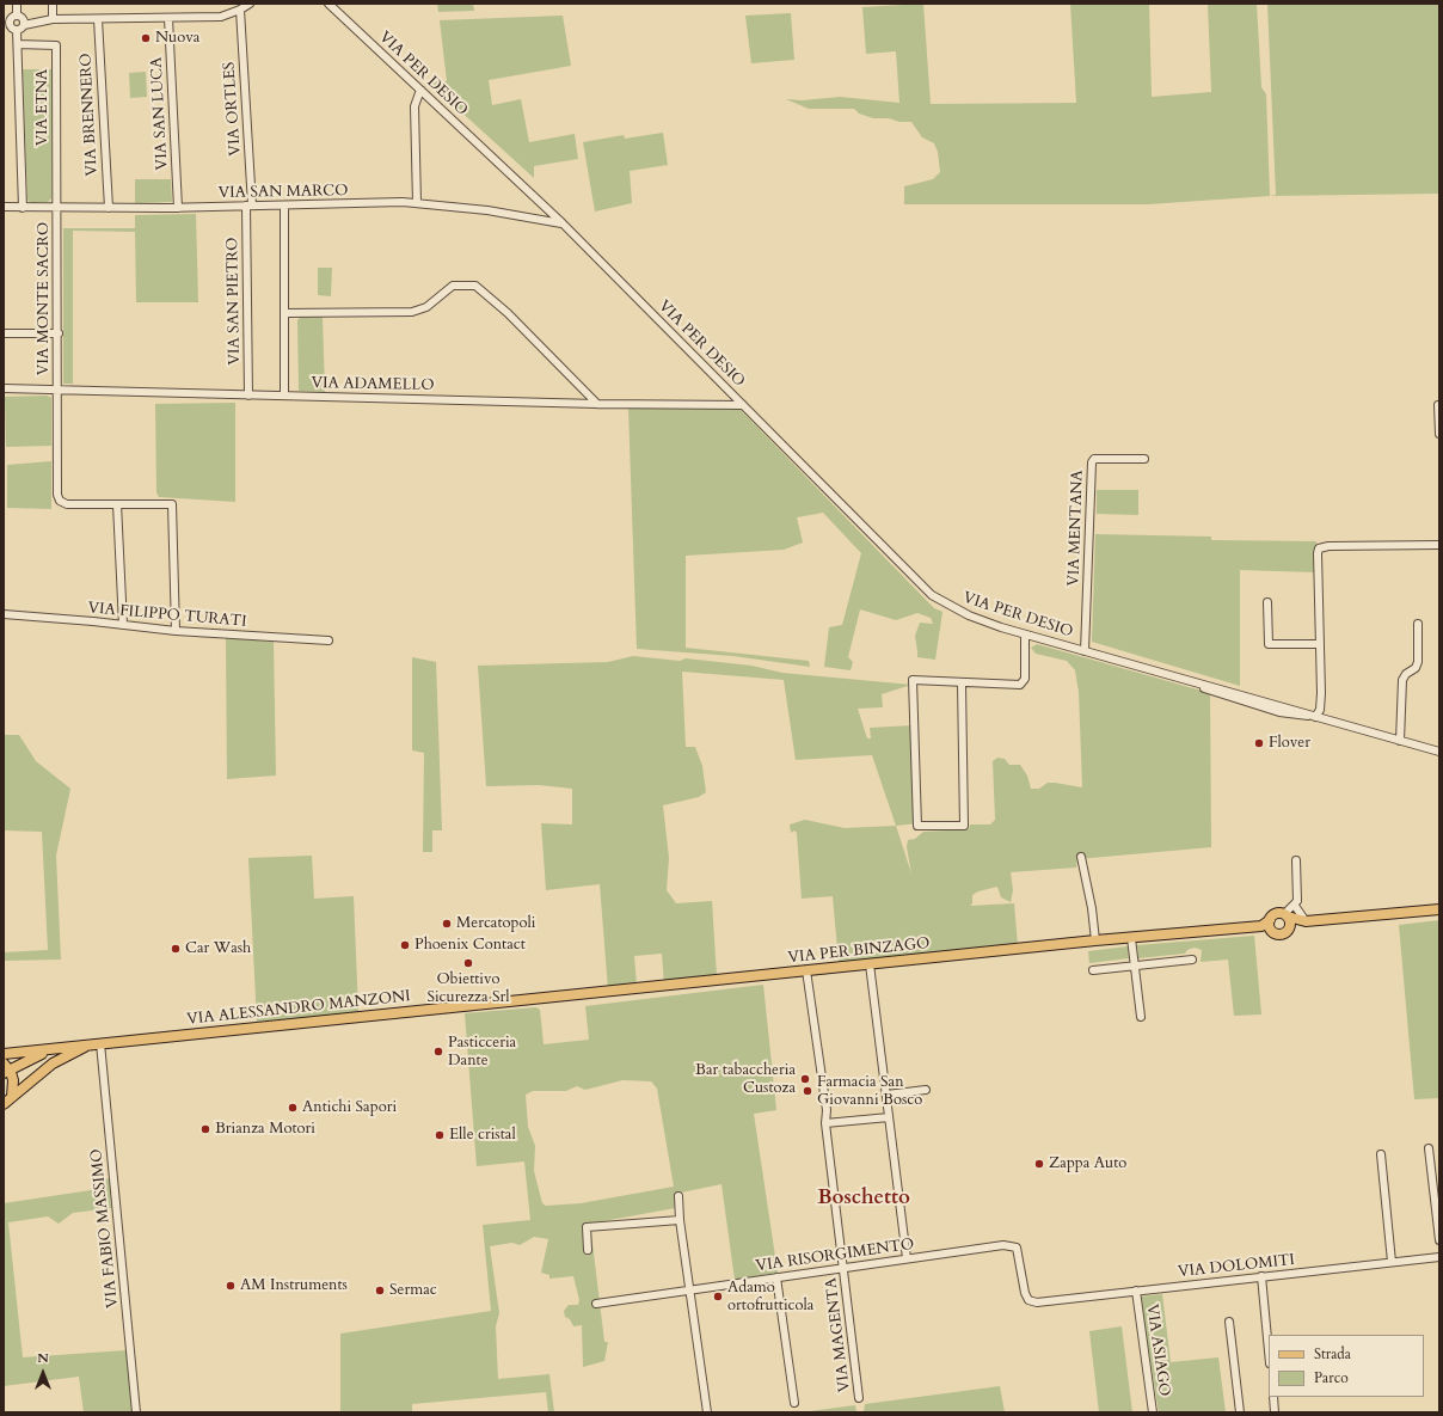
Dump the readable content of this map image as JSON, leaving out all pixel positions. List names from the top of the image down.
{
  "streets": {
    "main road": ["VIA PER BINZAGO", "VIA ALESSANDRO MANZONI"],
    "street": [
      "VIA PER DESIO",
      "VIA ETNA",
      "VIA ORTLES",
      "VIA SAN LUCA",
      "VIA BRENNERO",
      "VIA SAN MARCO",
      "VIA MONTE SACRO",
      "VIA SAN PIETRO",
      "VIA ADAMELLO",
      "VIA MENTANA",
      "VIA FILIPPO TURATI",
      "VIA FABIO MASSIMO",
      "VIA RISORGIMENTO",
      "VIA DOLOMITI",
      "VIA MAGENTA",
      "VIA ASIAGO"
    ]
  },
  "crossings": [
    ["VIA PER DESIO", "VIA SAN MARCO"],
    ["VIA PER DESIO", "VIA ADAMELLO"],
    ["VIA PER DESIO", "VIA MENTANA"],
    ["VIA ETNA", "VIA SAN MARCO"],
    ["VIA ETNA", "VIA MONTE SACRO"],
    ["VIA ORTLES", "VIA SAN MARCO"],
    ["VIA ORTLES", "VIA SAN PIETRO"],
    ["VIA SAN LUCA", "VIA SAN MARCO"],
    ["VIA BRENNERO", "VIA SAN MARCO"],
    ["VIA SAN MARCO", "VIA MONTE SACRO"],
    ["VIA SAN MARCO", "VIA SAN PIETRO"],
    ["VIA MONTE SACRO", "VIA ADAMELLO"],
    ["VIA SAN PIETRO", "VIA ADAMELLO"],
    ["VIA PER BINZAGO", "VIA ALESSANDRO MANZONI"],
    ["VIA PER BINZAGO", "VIA MAGENTA"],
    ["VIA ALESSANDRO MANZONI", "VIA FABIO MASSIMO"],
    ["VIA RISORGIMENTO", "VIA DOLOMITI"],
    ["VIA RISORGIMENTO", "VIA MAGENTA"],
    ["VIA DOLOMITI", "VIA ASIAGO"]
  ],
  "districts": ["Boschetto"],
  "places": [
    "Nuova",
    "Flover",
    "Mercatopoli",
    "Phoenix Contact",
    "Car Wash",
    "Obiettivo Sicurezza Srl",
    "Pasticceria Dante",
    "Bar tabaccheria Custoza",
    "Farmacia San Giovanni Bosco",
    "Antichi Sapori",
    "Brianza Motori",
    "Elle cristal",
    "Zappa Auto",
    "AM Instruments",
    "Sermac",
    "Adamo ortofrutticola"
  ],
  "legend": ["Strada", "Parco"],
  "north": "top"
}
